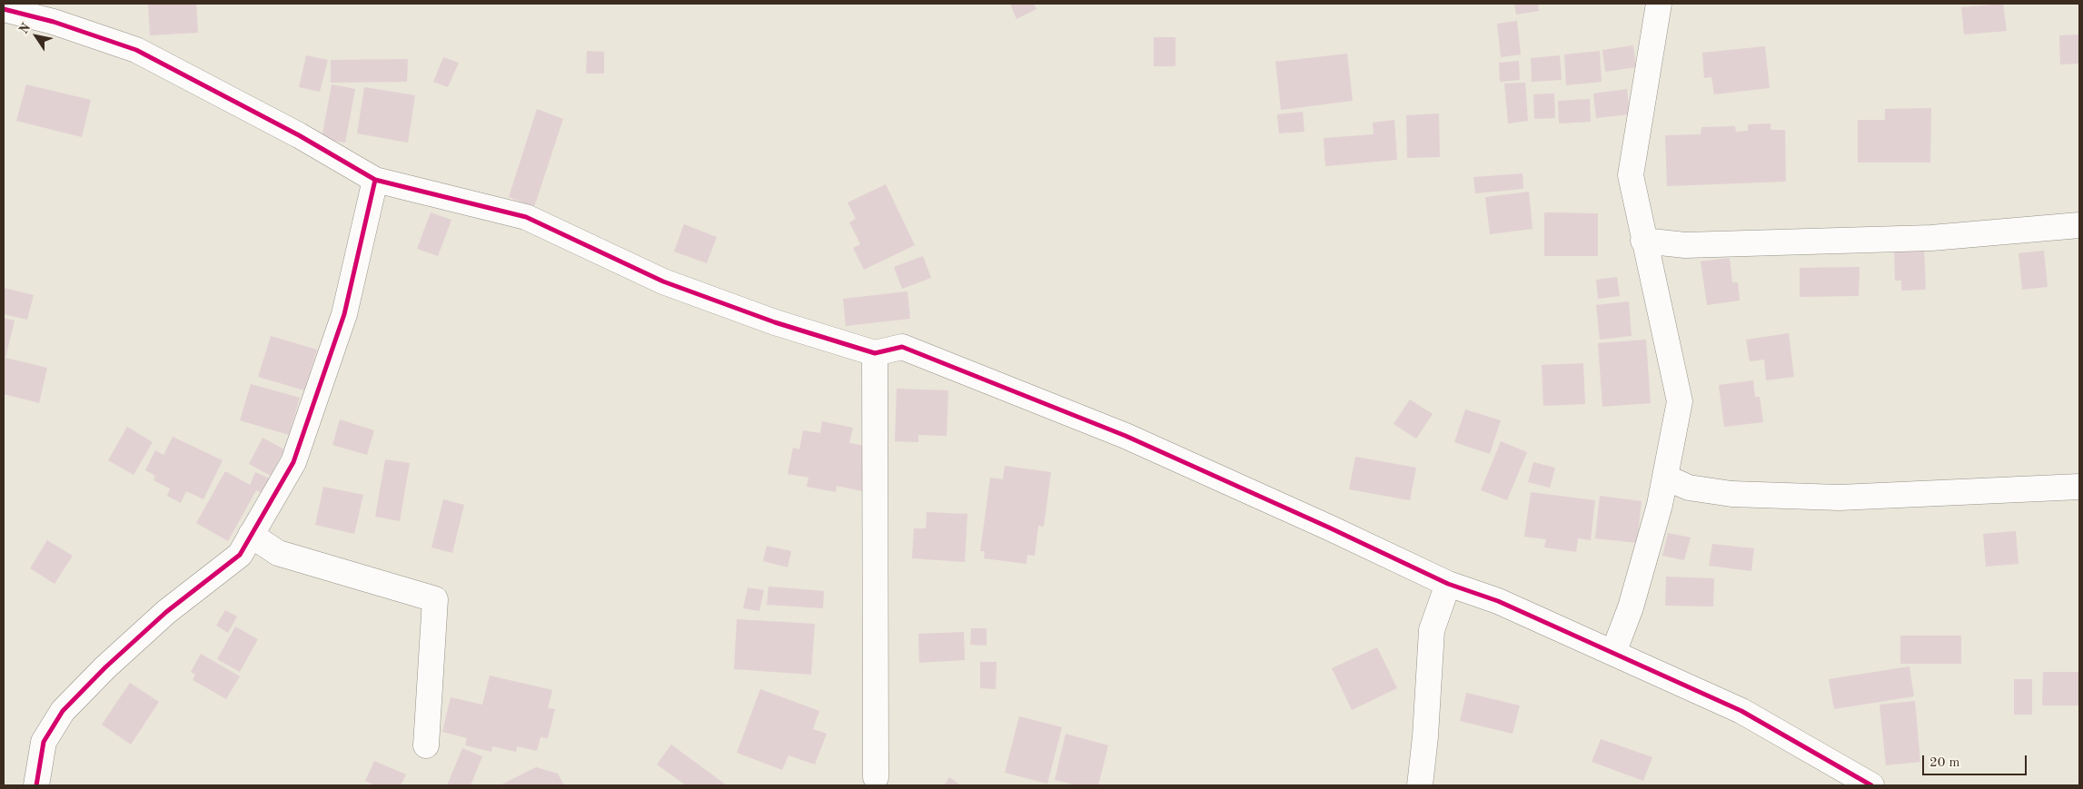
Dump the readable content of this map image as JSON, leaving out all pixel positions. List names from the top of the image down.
{
  "scale_bar": "20 m",
  "north": "top left"
}
